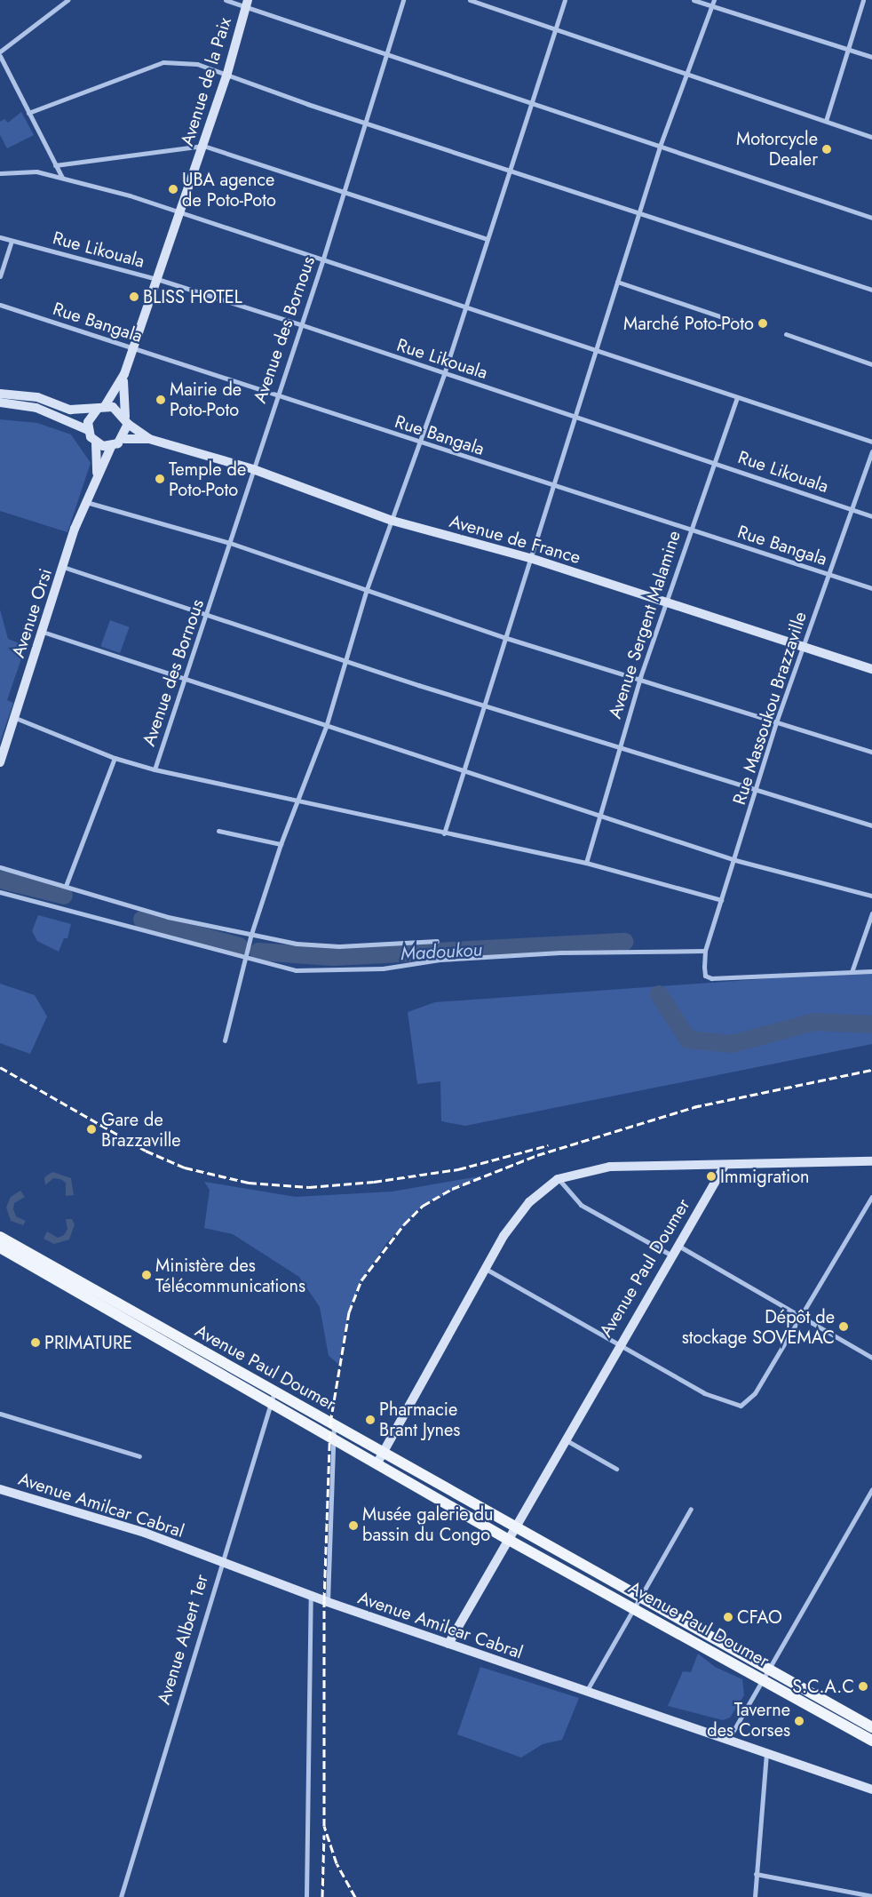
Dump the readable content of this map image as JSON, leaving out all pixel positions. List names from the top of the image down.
{
  "streets": {
    "main road": [
      "Avenue de la Paix",
      "Avenue de France",
      "Avenue Orsi",
      "Avenue Paul Doumer",
      "Avenue Amilcar Cabral"
    ],
    "street": [
      "Rue Likouala",
      "Rue Bangala",
      "Avenue des Bornous",
      "Avenue Sergent Malamine",
      "Rue Massoukou Brazzaville",
      "Avenue Albert 1er"
    ]
  },
  "crossings": [
    ["Avenue de la Paix", "Rue Likouala"],
    ["Avenue de la Paix", "Rue Bangala"],
    ["Rue Likouala", "Avenue des Bornous"],
    ["Rue Likouala", "Avenue Sergent Malamine"],
    ["Rue Likouala", "Rue Massoukou Brazzaville"],
    ["Rue Bangala", "Avenue des Bornous"],
    ["Rue Bangala", "Avenue Sergent Malamine"],
    ["Rue Bangala", "Rue Massoukou Brazzaville"],
    ["Avenue des Bornous", "Avenue de France"],
    ["Avenue de France", "Avenue Sergent Malamine"],
    ["Avenue de France", "Rue Massoukou Brazzaville"],
    ["Avenue Paul Doumer", "Avenue Amilcar Cabral"],
    ["Avenue Paul Doumer", "Avenue Albert 1er"],
    ["Avenue Amilcar Cabral", "Avenue Albert 1er"]
  ],
  "water": ["Madoukou"],
  "places": [
    "Motorcycle Dealer",
    "UBA agence de Poto-Poto",
    "BLISS HOTEL",
    "Marché Poto-Poto",
    "Mairie de Poto-Poto",
    "Temple de Poto-Poto",
    "Gare de Brazzaville",
    "Immigration",
    "Ministère des Télécommunications",
    "Dépôt de stockage SOVEMAC",
    "PRIMATURE",
    "Pharmacie Brant Jynes",
    "Musée galerie du bassin du Congo",
    "CFAO",
    "S.C.A.C",
    "Taverne des Corses"
  ]
}
